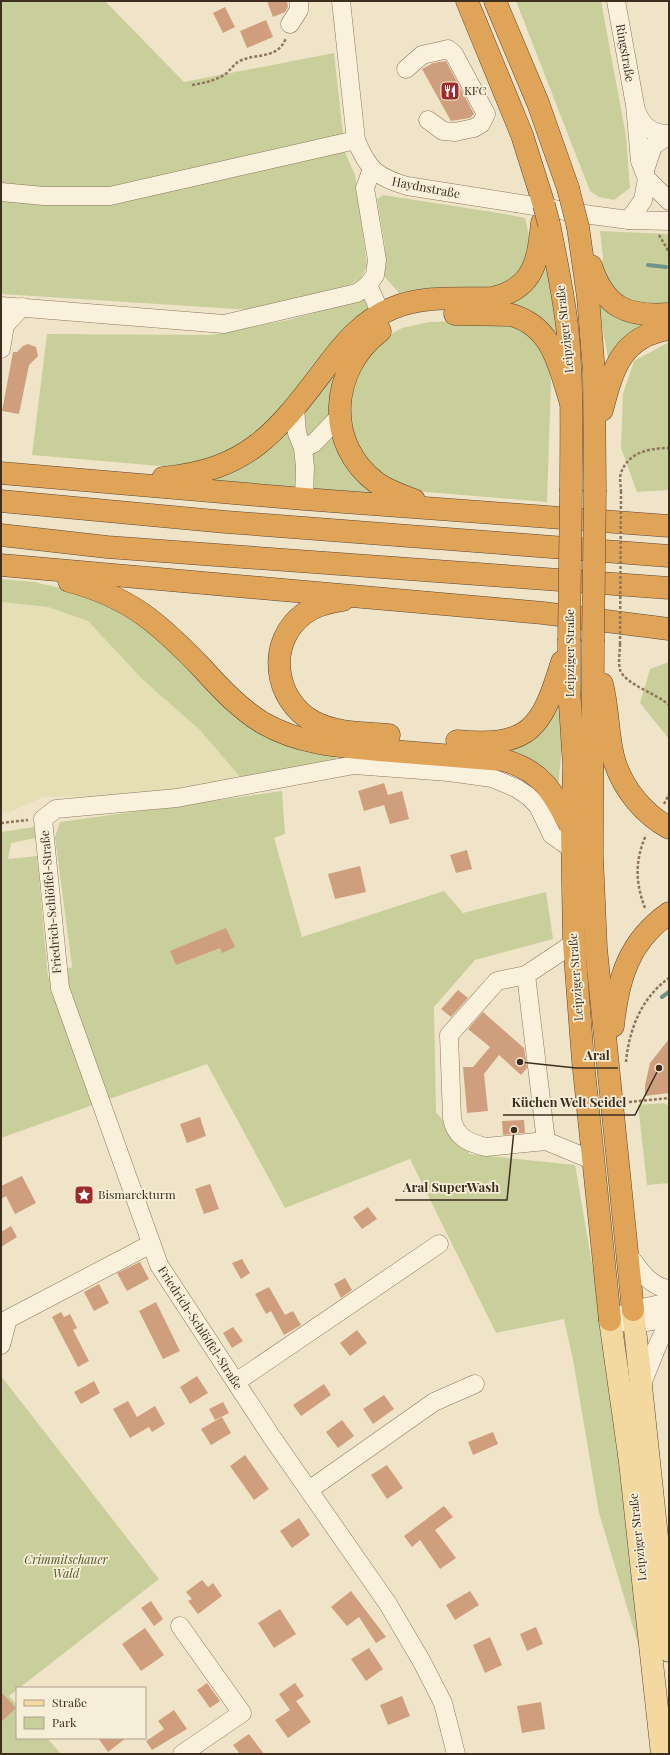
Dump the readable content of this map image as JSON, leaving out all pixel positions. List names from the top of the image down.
{
  "streets": {
    "highway": ["Leipziger Straße"],
    "street": ["Ringstraße", "Haydnstraße", "Friedrich-Schlöffel-Straße"]
  },
  "crossings": [
    ["Ringstraße", "Haydnstraße"],
    ["Leipziger Straße", "Friedrich-Schlöffel-Straße"]
  ],
  "parks": ["Crimmitschauer Wald"],
  "places": {
    "restaurant": ["KFC"],
    "other": ["Aral", "Küchen Welt Seidel", "Aral SuperWash"],
    "place": ["Bismarckturm"]
  },
  "legend": ["Straße", "Park"]
}
